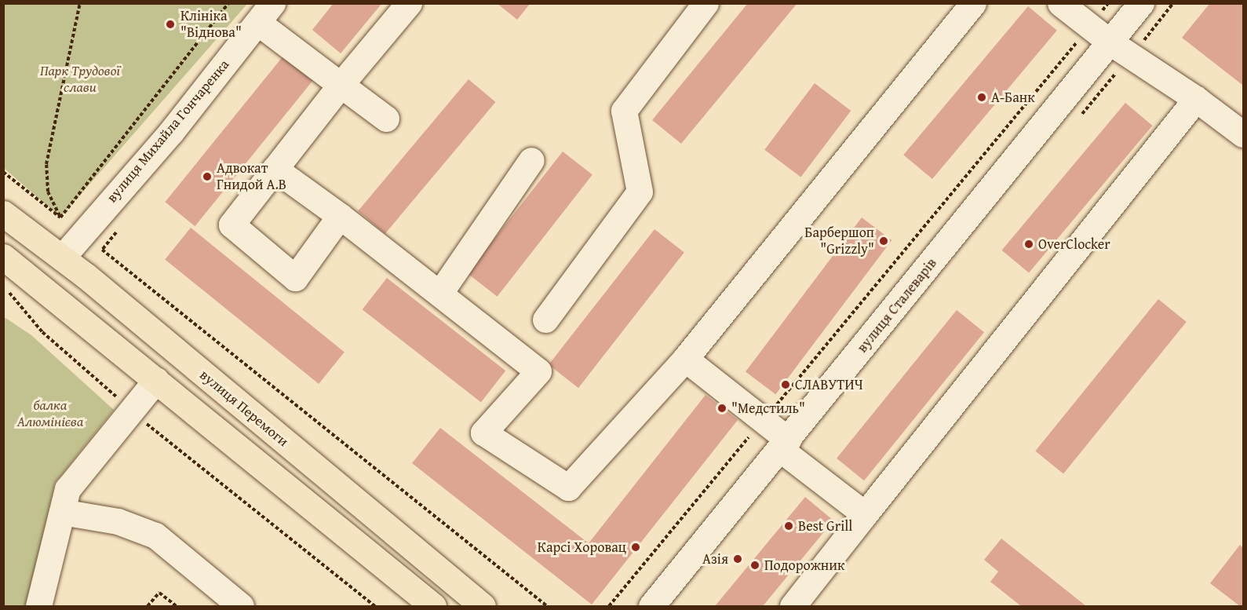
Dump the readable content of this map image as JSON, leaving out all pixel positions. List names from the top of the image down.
{
  "streets": {
    "main road": ["вулиця Перемоги"],
    "street": ["вулиця Михайла Гончаренка", "вулиця Сталеварів"]
  },
  "crossings": [
    ["вулиця Михайла Гончаренка", "вулиця Перемоги"]
  ],
  "parks": ["Парк Трудової слави", "балка Алюмінієва"],
  "places": [
    "Клініка \"Віднова\"",
    "А-Банк",
    "Адвокат Гнидой А.В",
    "Барбершоп \"Grizzly\"",
    "OverClocker",
    "СЛАВУТИЧ",
    "\"Медстиль\"",
    "Best Grill",
    "Карсі Хоровац",
    "Азія",
    "Подорожник"
  ]
}
